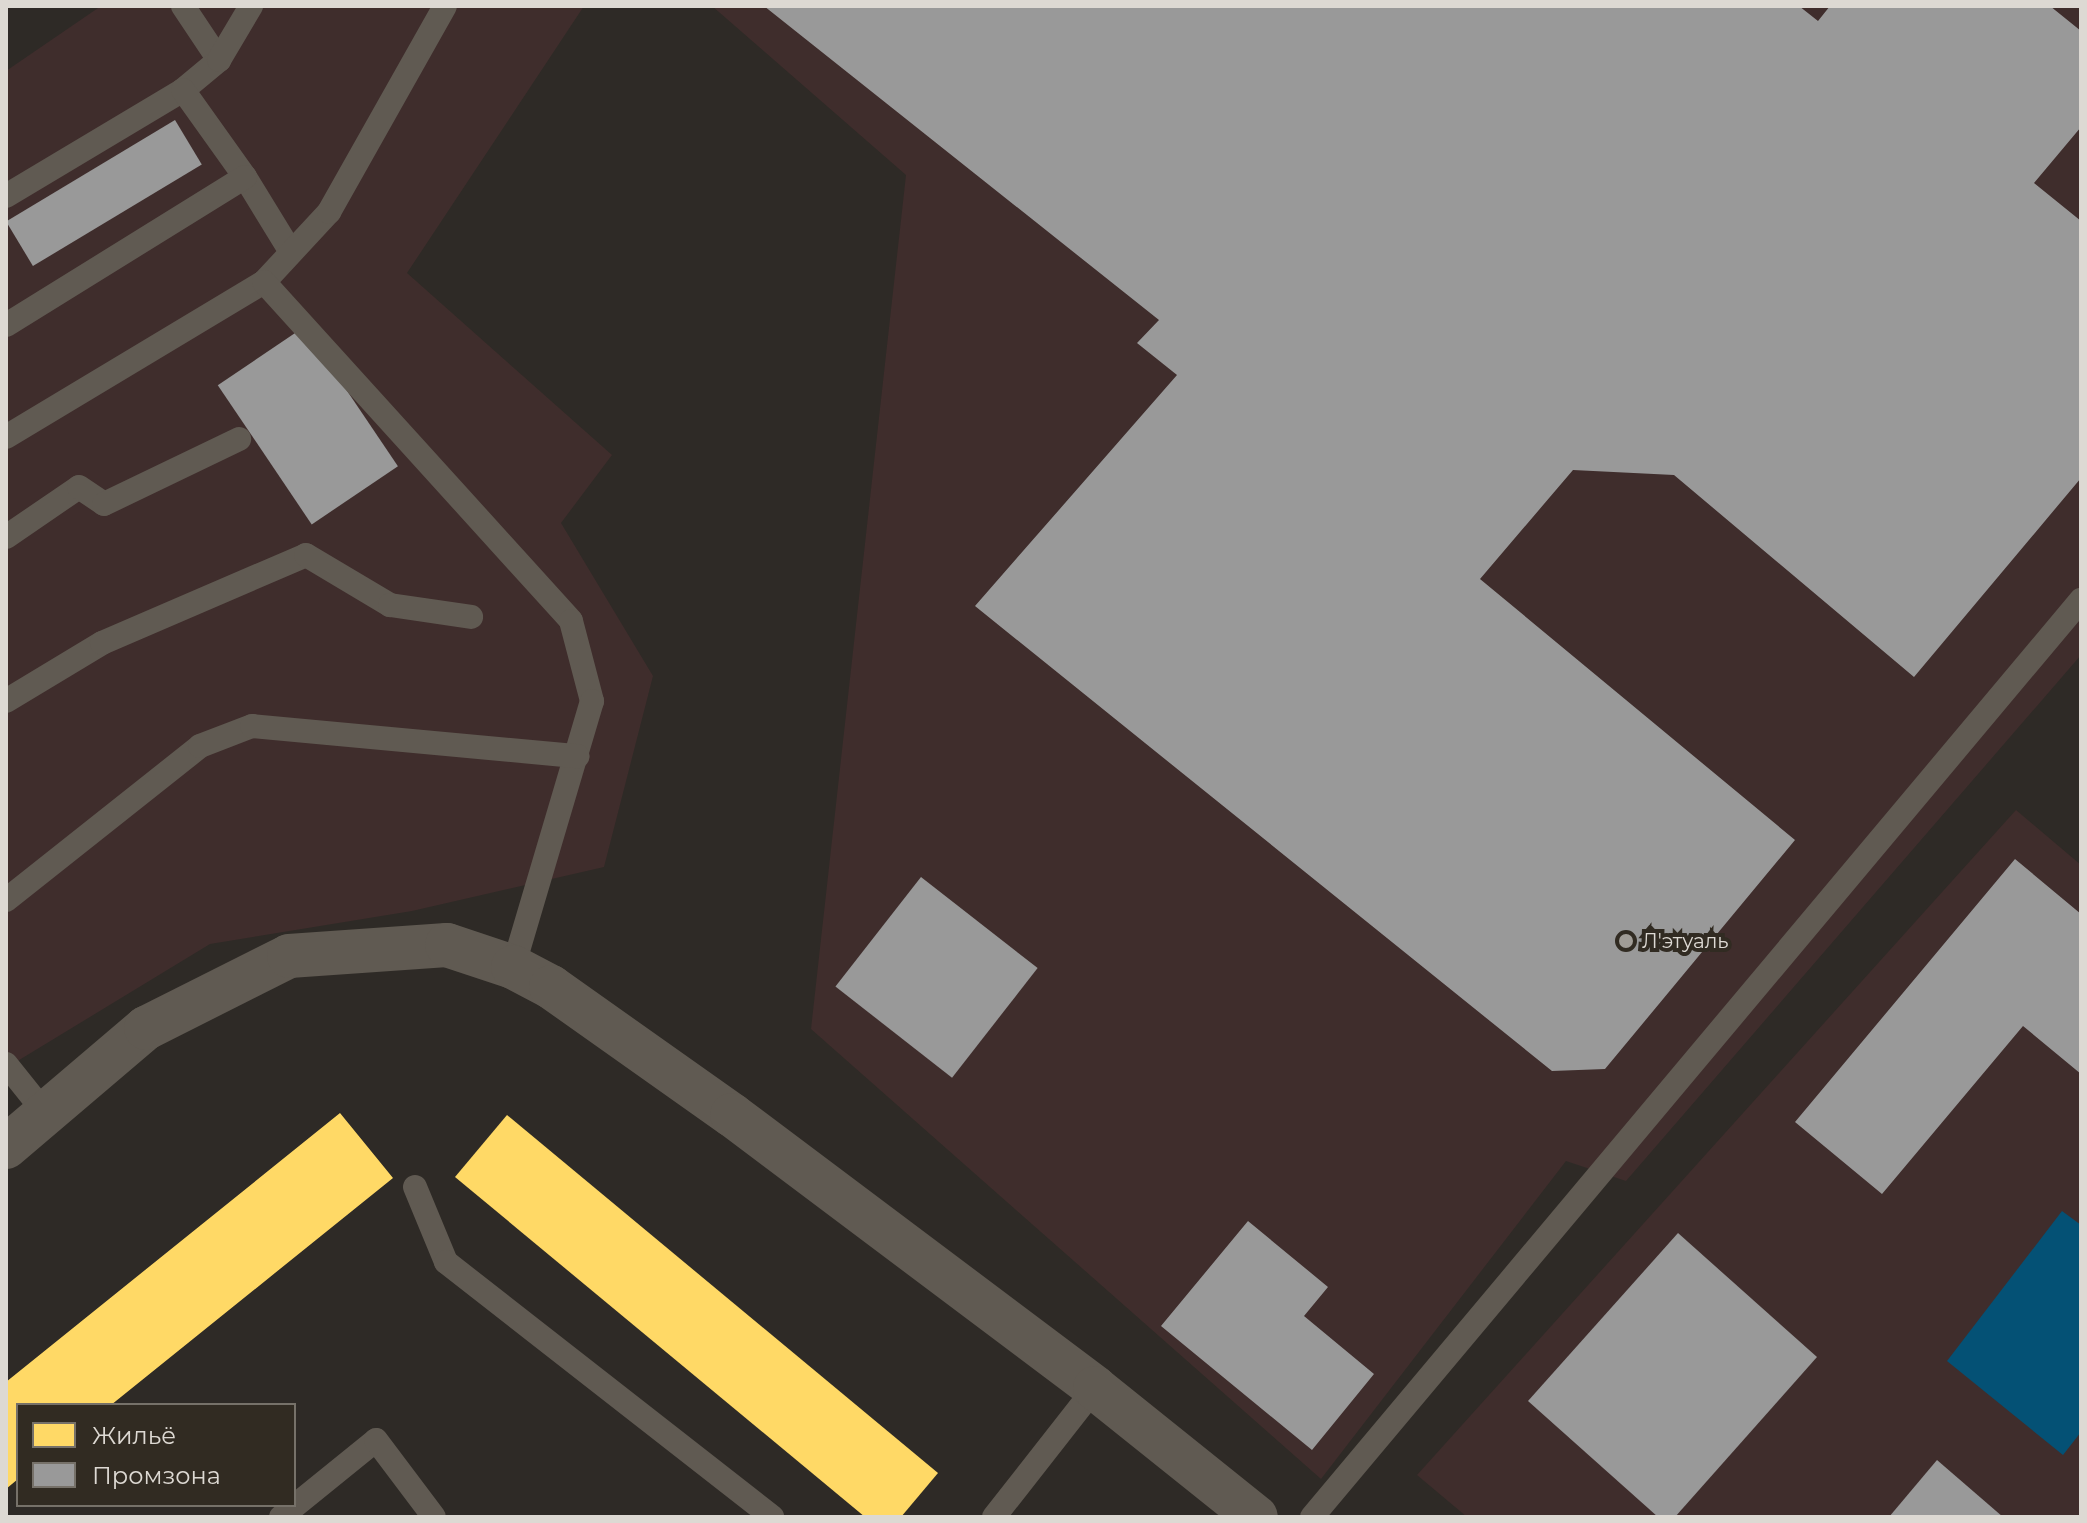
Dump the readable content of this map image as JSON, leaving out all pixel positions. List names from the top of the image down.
{
  "places": ["Л'этуаль"],
  "legend": ["Жильё", "Промзона"]
}
